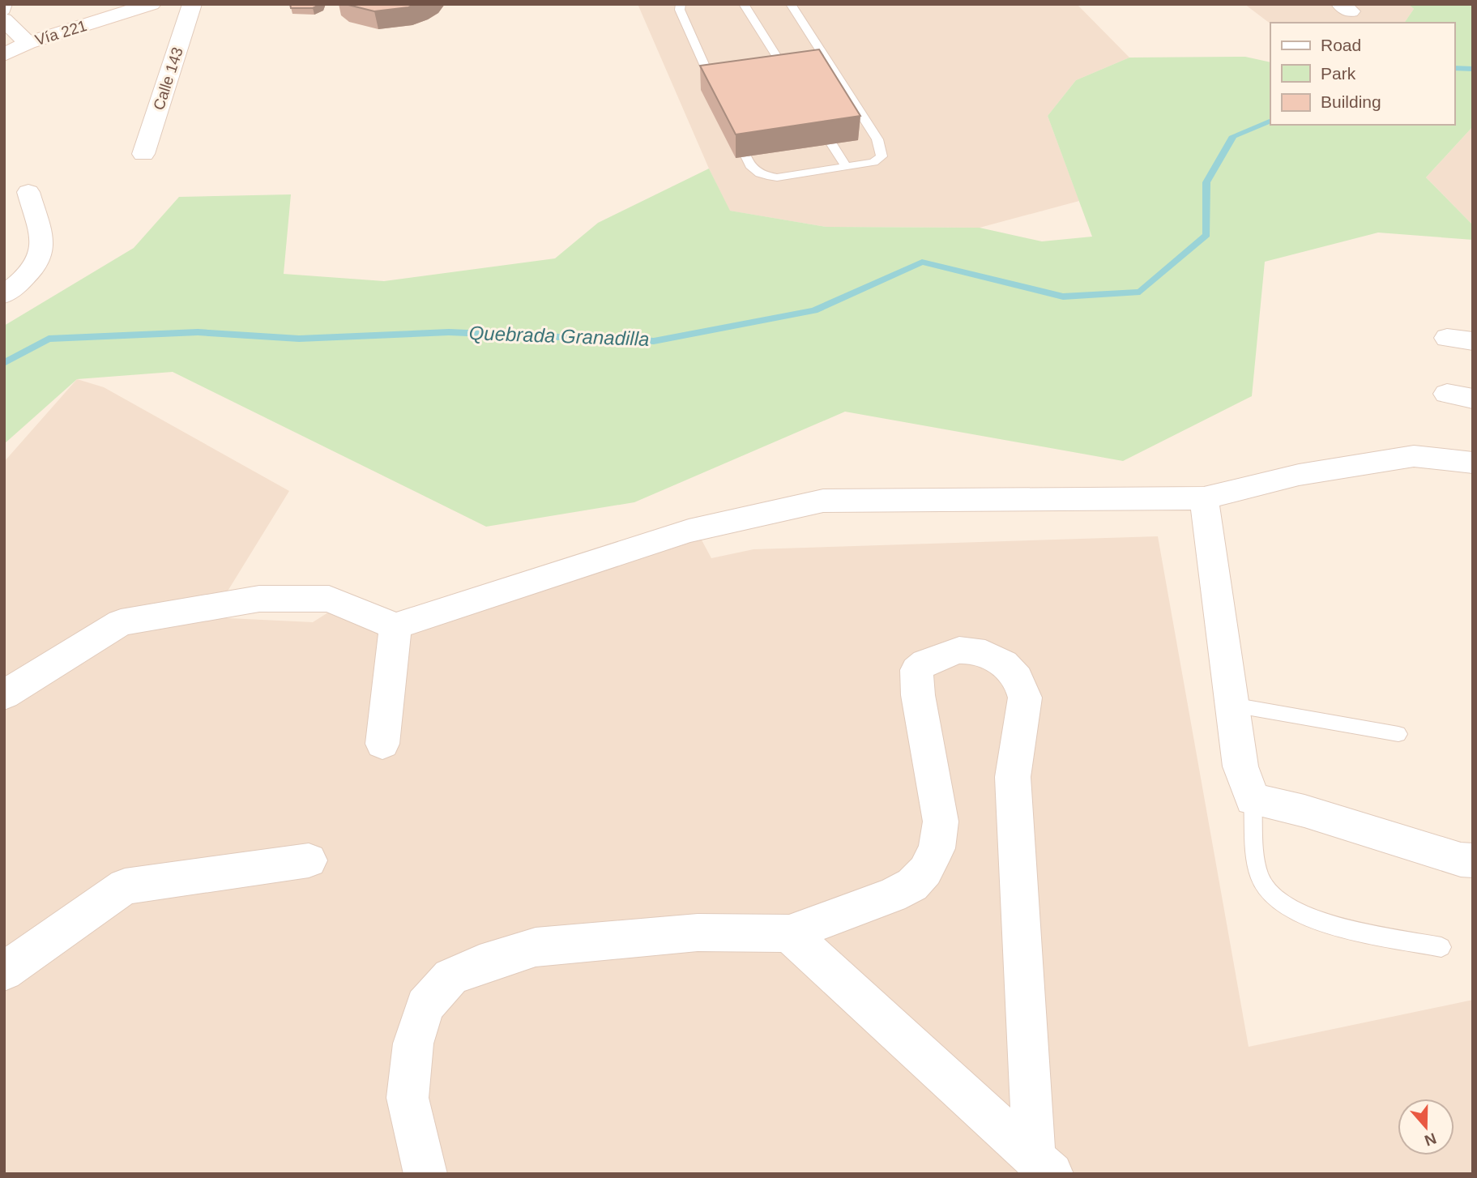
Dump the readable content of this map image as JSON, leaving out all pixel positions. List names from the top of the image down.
{
  "streets": {
    "street": ["Vía 221", "Calle 143"]
  },
  "water": ["Quebrada Granadilla"],
  "legend": ["Road", "Park", "Building"],
  "north": "bottom"
}
